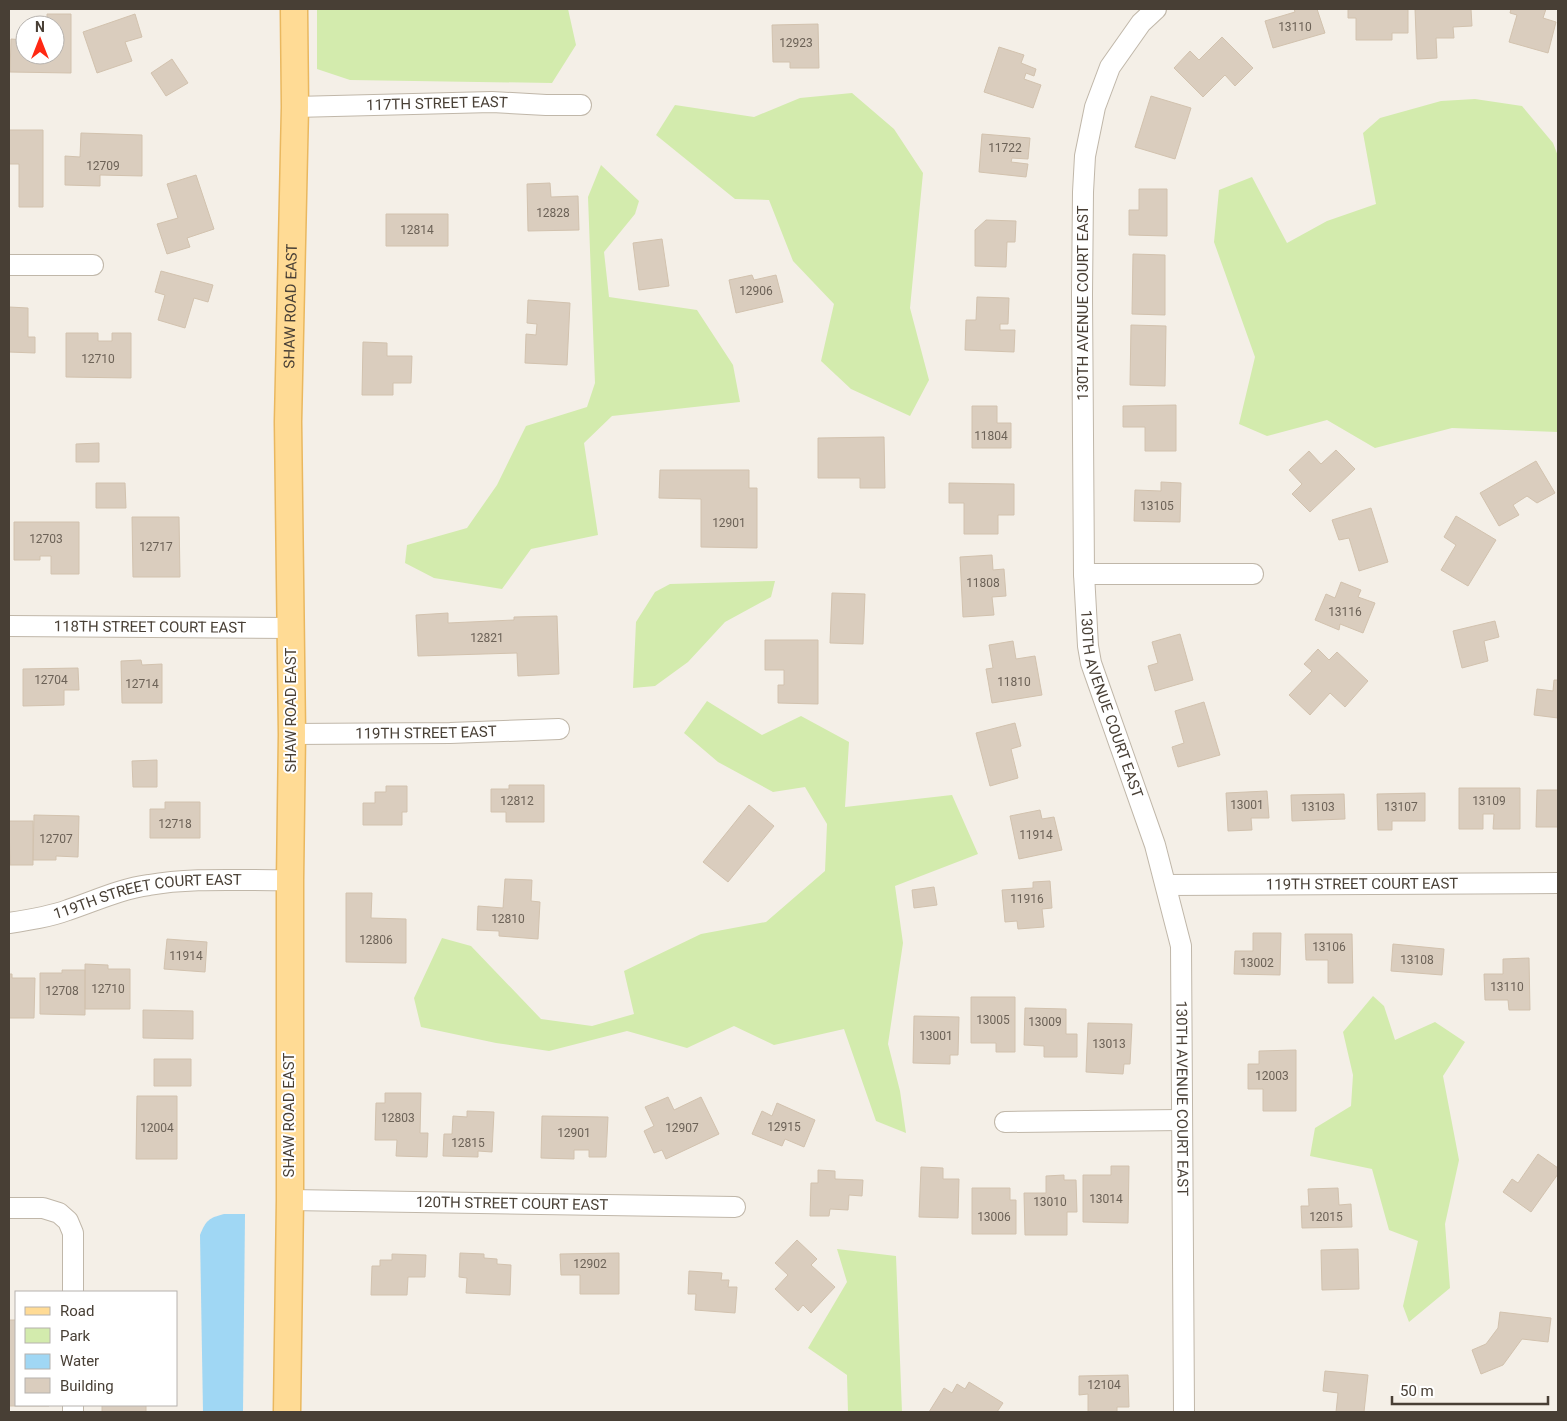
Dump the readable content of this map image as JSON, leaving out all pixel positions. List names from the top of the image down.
{
  "streets": {
    "main road": ["SHAW ROAD EAST"],
    "street": [
      "117TH STREET EAST",
      "130TH AVENUE COURT EAST",
      "118TH STREET COURT EAST",
      "119TH STREET EAST",
      "119TH STREET COURT EAST",
      "120TH STREET COURT EAST"
    ]
  },
  "crossings": [
    ["117TH STREET EAST", "SHAW ROAD EAST"],
    ["130TH AVENUE COURT EAST", "119TH STREET COURT EAST"],
    ["SHAW ROAD EAST", "118TH STREET COURT EAST"],
    ["SHAW ROAD EAST", "119TH STREET EAST"],
    ["SHAW ROAD EAST", "119TH STREET COURT EAST"],
    ["SHAW ROAD EAST", "120TH STREET COURT EAST"]
  ],
  "house_numbers": [
    "13110",
    "12923",
    "11722",
    "12709",
    "12828",
    "12814",
    "12906",
    "12710",
    "11804",
    "13105",
    "12901",
    "12703",
    "12717",
    "11808",
    "13116",
    "12821",
    "12704",
    "11810",
    "12714",
    "12812",
    "13109",
    "13001",
    "13103",
    "13107",
    "12718",
    "11914",
    "12707",
    "11916",
    "12810",
    "12806",
    "13106",
    "11914",
    "13108",
    "13002",
    "13110",
    "12710",
    "12708",
    "13005",
    "13009",
    "13001",
    "13013",
    "12003",
    "12803",
    "12915",
    "12004",
    "12907",
    "12901",
    "12815",
    "13014",
    "13010",
    "13006",
    "12015",
    "12902",
    "12104"
  ],
  "legend": [
    "Road",
    "Park",
    "Water",
    "Building"
  ],
  "scale_bar": "50 m",
  "north": "top"
}
